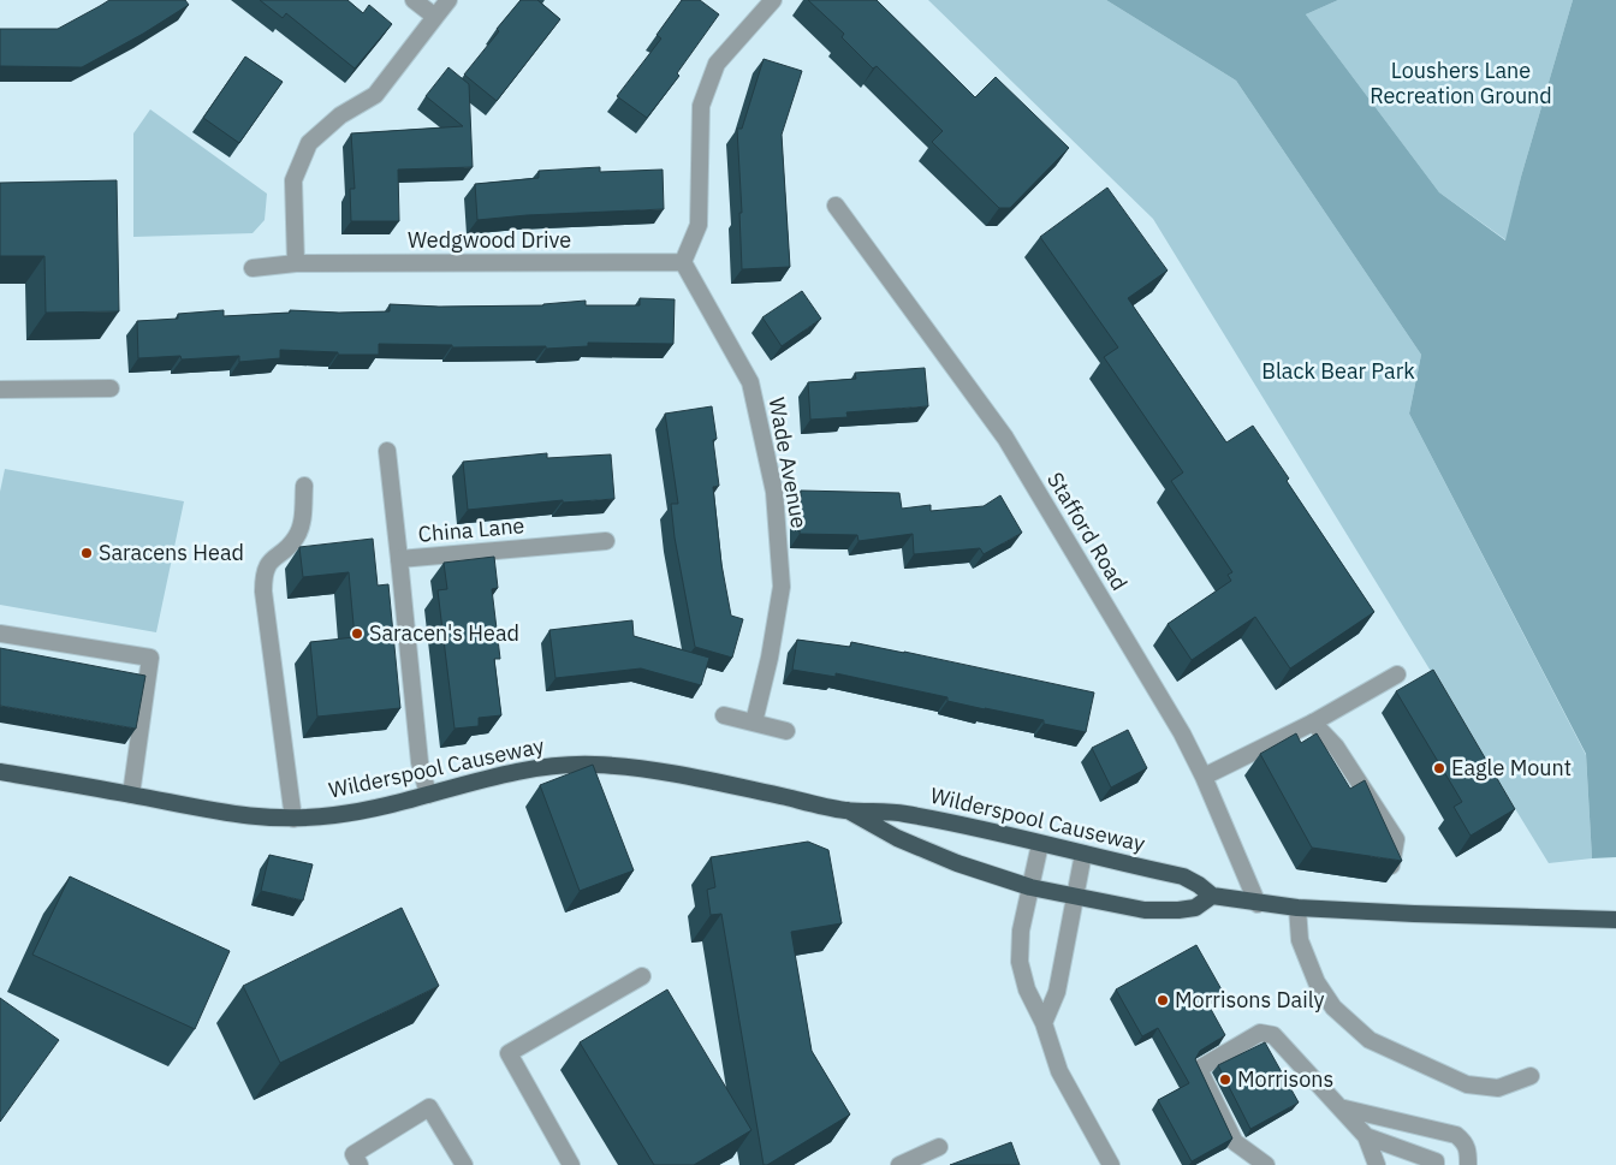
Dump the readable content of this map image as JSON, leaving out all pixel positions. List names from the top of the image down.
{
  "streets": {
    "highway": ["Wilderspool Causeway"],
    "street": [
      "Wedgwood Drive",
      "Wade Avenue",
      "China Lane",
      "Stafford Road"
    ]
  },
  "crossings": [
    ["Wedgwood Drive", "Wade Avenue"],
    ["China Lane", "Wilderspool Causeway"],
    ["Stafford Road", "Wilderspool Causeway"]
  ],
  "parks": ["Loushers Lane Recreation Ground", "Black Bear Park"],
  "places": [
    "Saracens Head",
    "Saracen's Head",
    "Eagle Mount",
    "Morrisons Daily",
    "Morrisons"
  ]
}
